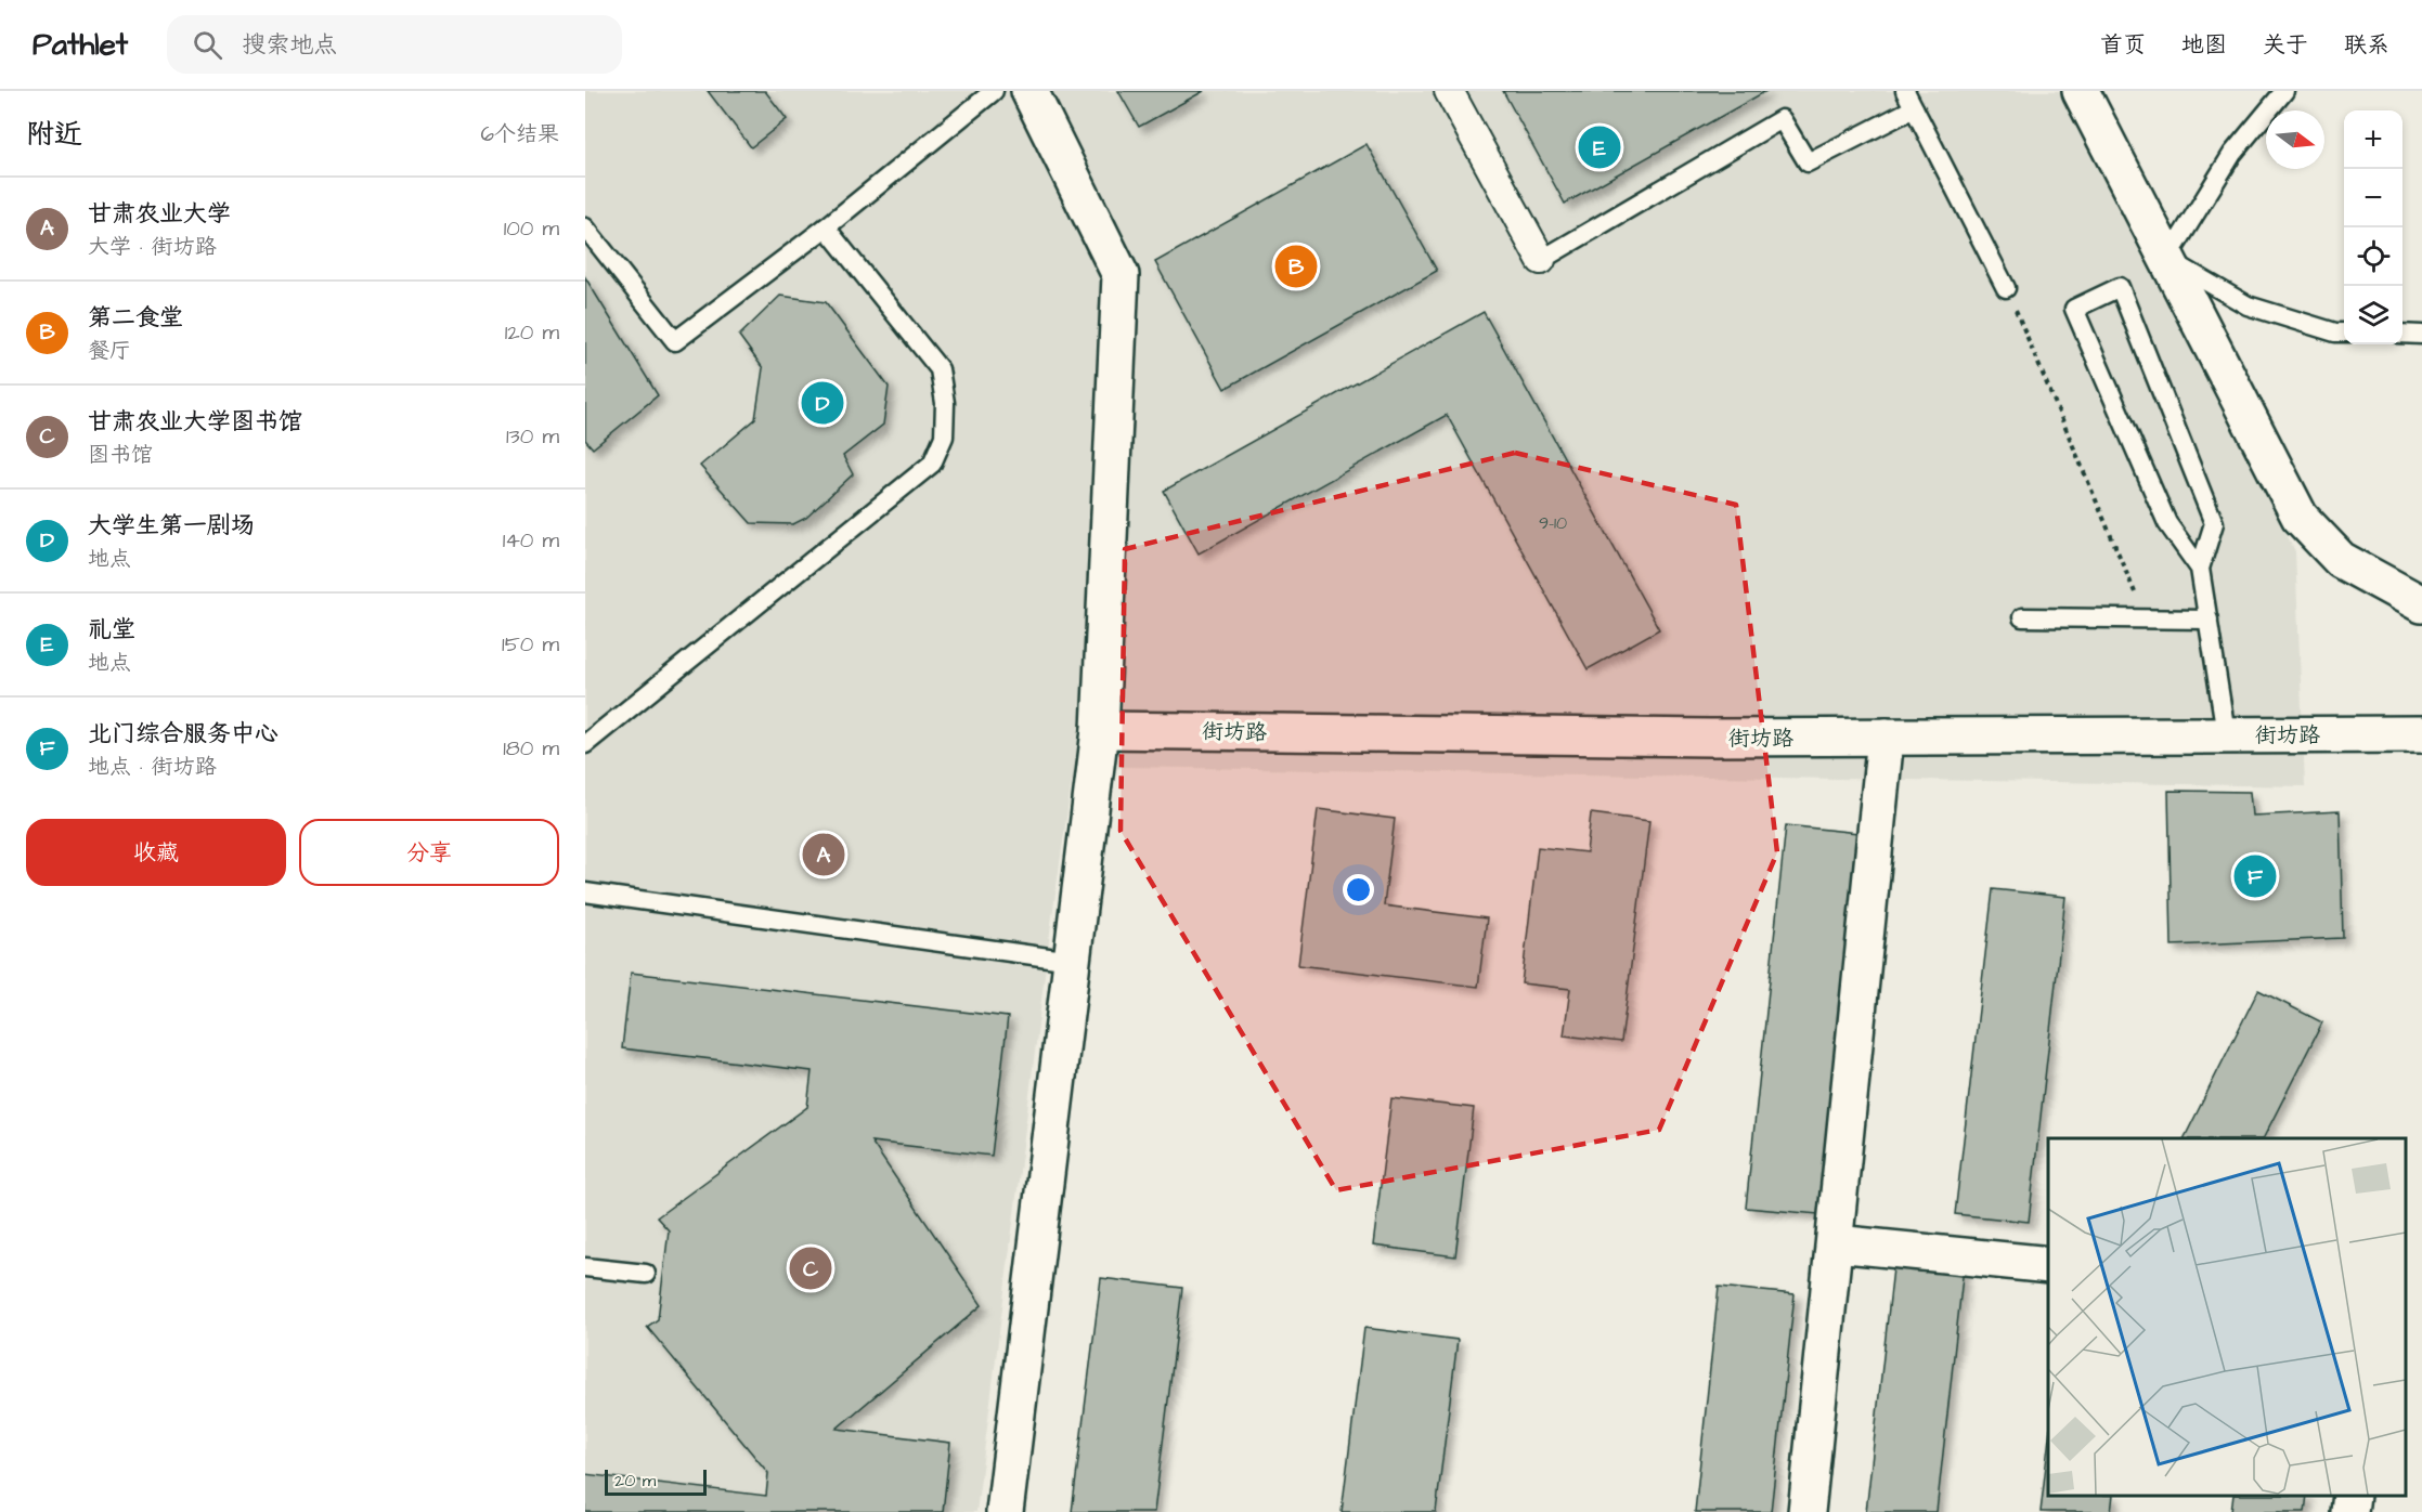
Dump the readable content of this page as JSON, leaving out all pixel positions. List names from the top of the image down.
{
  "streets": {
    "street": ["街坊路"]
  },
  "house_numbers": ["9-10"],
  "scale_bar": "20 m",
  "north": "right",
  "page": {
    "header": "Pathlet",
    "search": "搜索地点",
    "nav": [
      "首页",
      "地图",
      "关于",
      "联系"
    ],
    "heading": ["附近", "6个结果"],
    "map_buttons": ["+", "−"],
    "pins": [
      "E",
      "B",
      "D",
      "A",
      "F",
      "C"
    ],
    "list": [
      {
        "mark": "A",
        "name": "甘肃农业大学",
        "note": "大学 · 街坊路",
        "value": "100 m"
      },
      {
        "mark": "B",
        "name": "第二食堂",
        "note": "餐厅",
        "value": "120 m"
      },
      {
        "mark": "C",
        "name": "甘肃农业大学图书馆",
        "note": "图书馆",
        "value": "130 m"
      },
      {
        "mark": "D",
        "name": "大学生第一剧场",
        "note": "地点",
        "value": "140 m"
      },
      {
        "mark": "E",
        "name": "礼堂",
        "note": "地点",
        "value": "150 m"
      },
      {
        "mark": "F",
        "name": "北门综合服务中心",
        "note": "地点 · 街坊路",
        "value": "180 m"
      }
    ],
    "buttons": ["收藏", "分享"],
    "scale": "20 m"
  }
}
